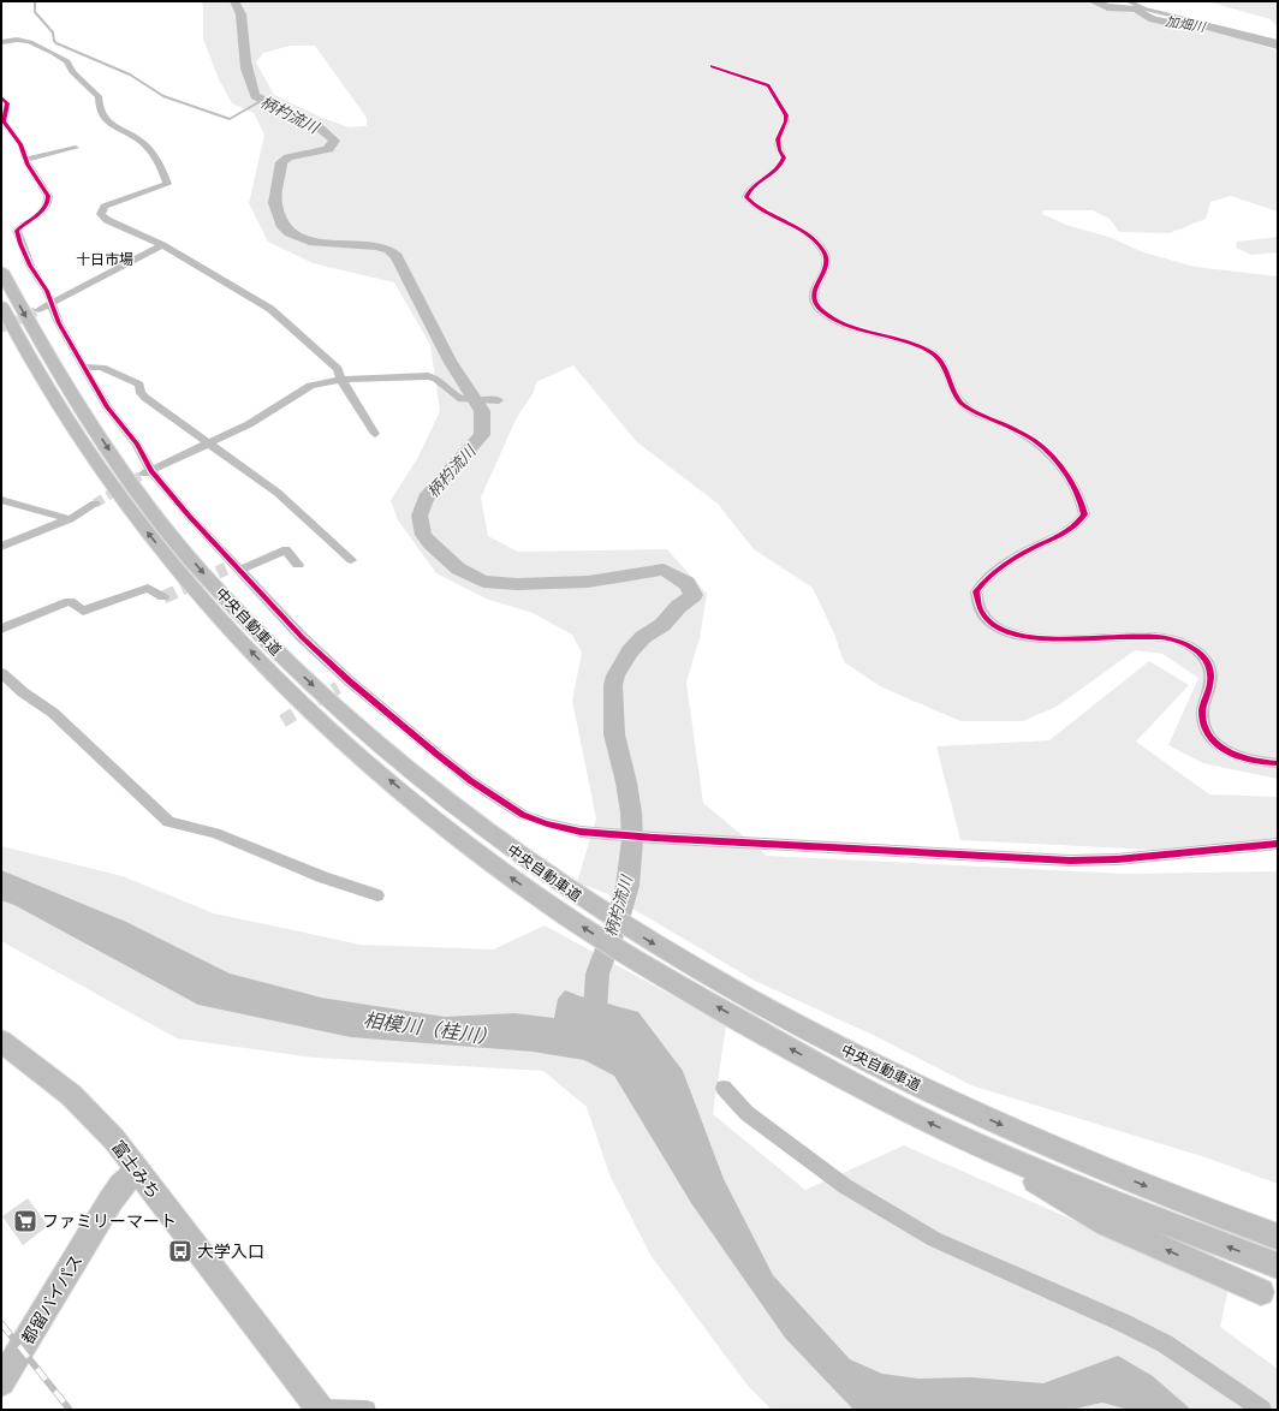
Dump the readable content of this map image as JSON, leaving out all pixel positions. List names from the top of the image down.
{
  "streets": {
    "highway": ["中央自動車道", "富士みち", "都留バイパス"]
  },
  "crossings": [
    ["富士みち", "都留バイパス"]
  ],
  "districts": ["十日市場"],
  "water": ["加畑川", "柄杓流川", "相模川（桂川）"],
  "places": {
    "supermarket": ["ファミリーマート"],
    "bus stop": ["大学入口"]
  }
}
